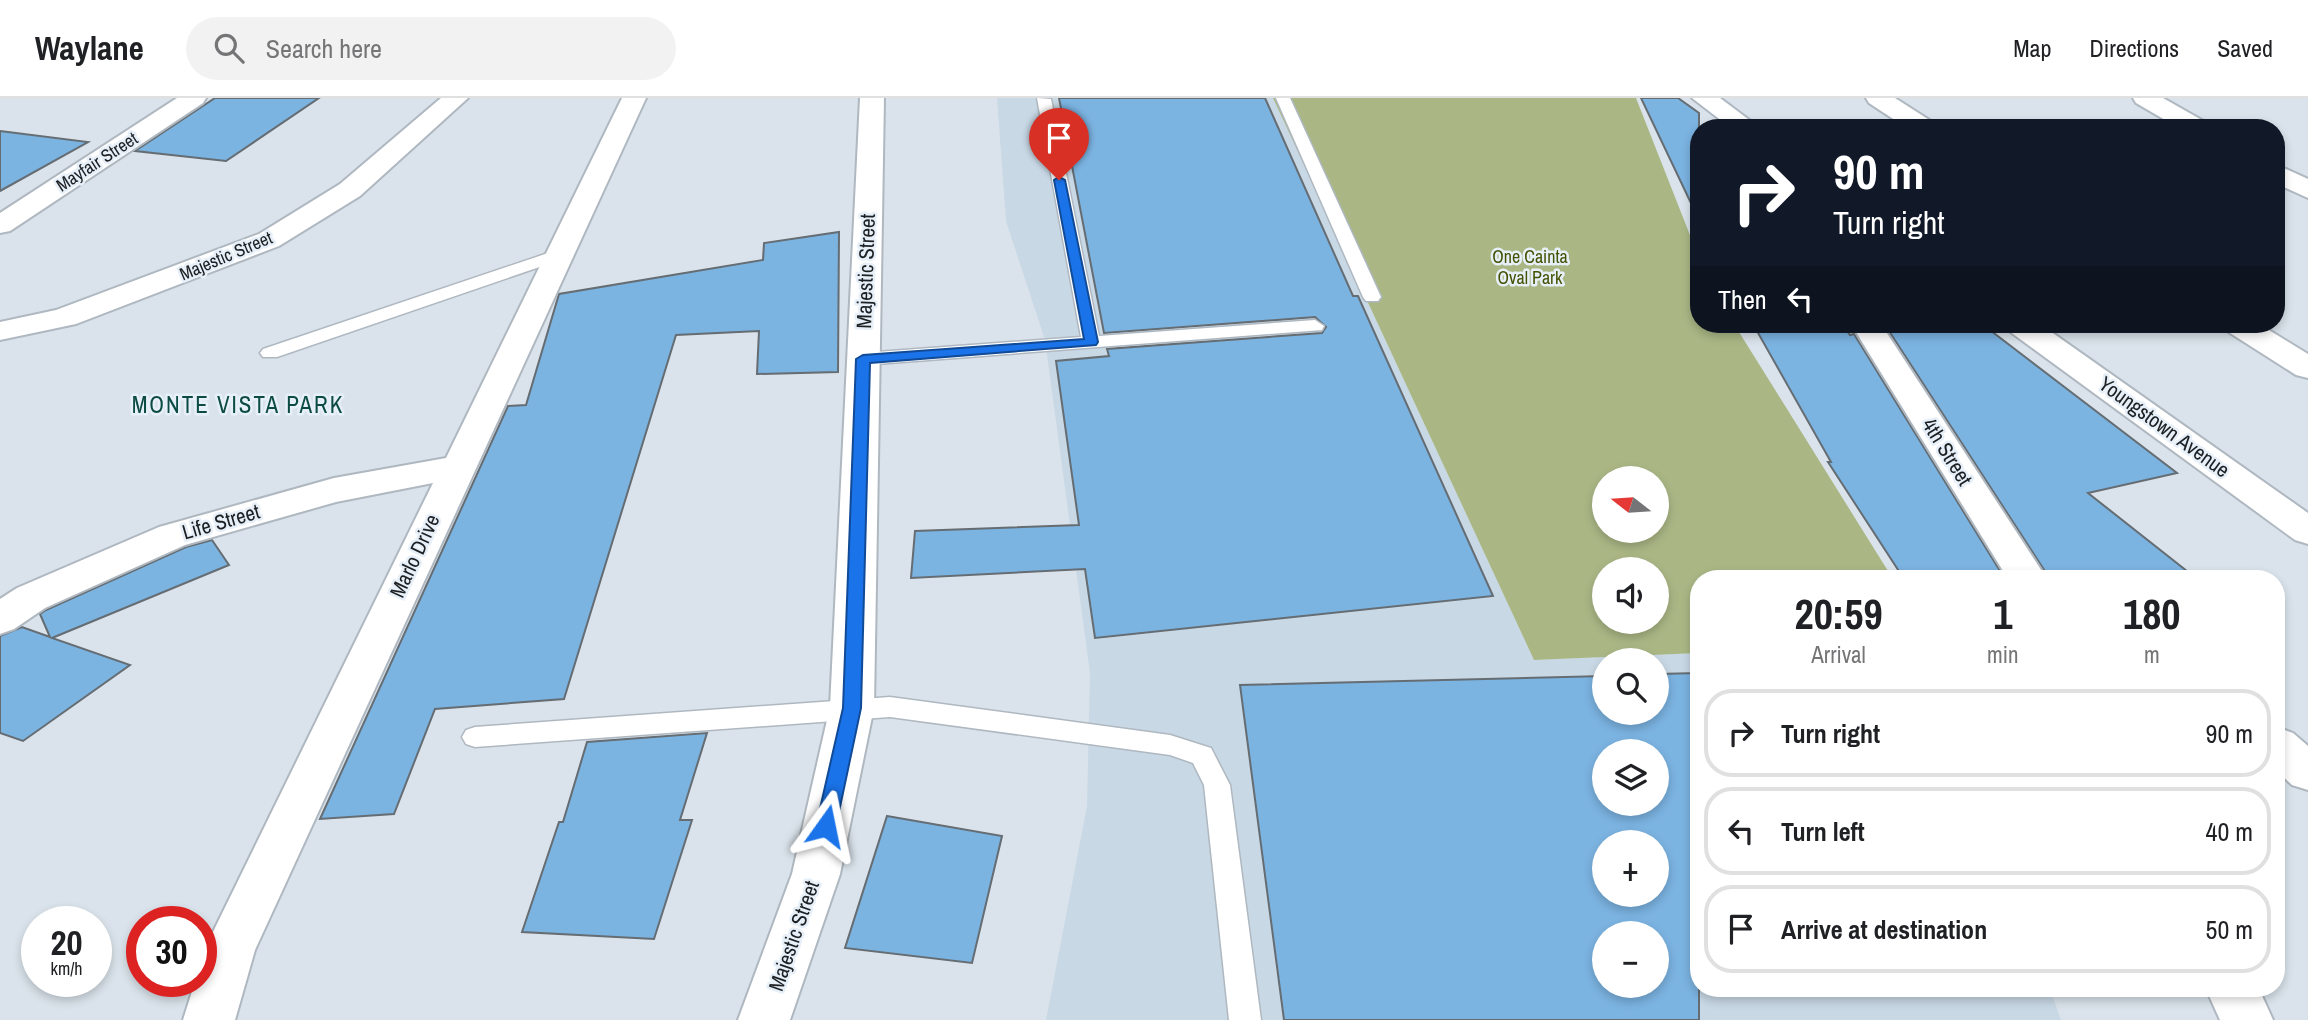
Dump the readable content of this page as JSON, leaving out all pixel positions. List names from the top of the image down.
{
  "streets": {
    "street": [
      "Mayfair Street",
      "Majestic Street",
      "Youngstown Avenue",
      "4th Street",
      "Life Street",
      "Marlo Drive"
    ]
  },
  "crossings": [
    ["Life Street", "Marlo Drive"]
  ],
  "districts": ["MONTE VISTA PARK"],
  "parks": ["One Cainta Oval Park"],
  "north": "left",
  "page": {
    "header": "Waylane",
    "search": "Search here",
    "nav": ["Map", "Directions", "Saved"],
    "turn": ["90 m", "Turn right"],
    "then": "Then",
    "map_buttons": ["+", "−"],
    "eta": [
      "20:59",
      "Arrival",
      "1",
      "min",
      "180",
      "m"
    ],
    "list": [
      {
        "name": "Turn right",
        "value": "90 m"
      },
      {
        "name": "Turn left",
        "value": "40 m"
      },
      {
        "name": "Arrive at destination",
        "value": "50 m"
      }
    ],
    "speed": "20 km/h",
    "limit": "30"
  }
}
